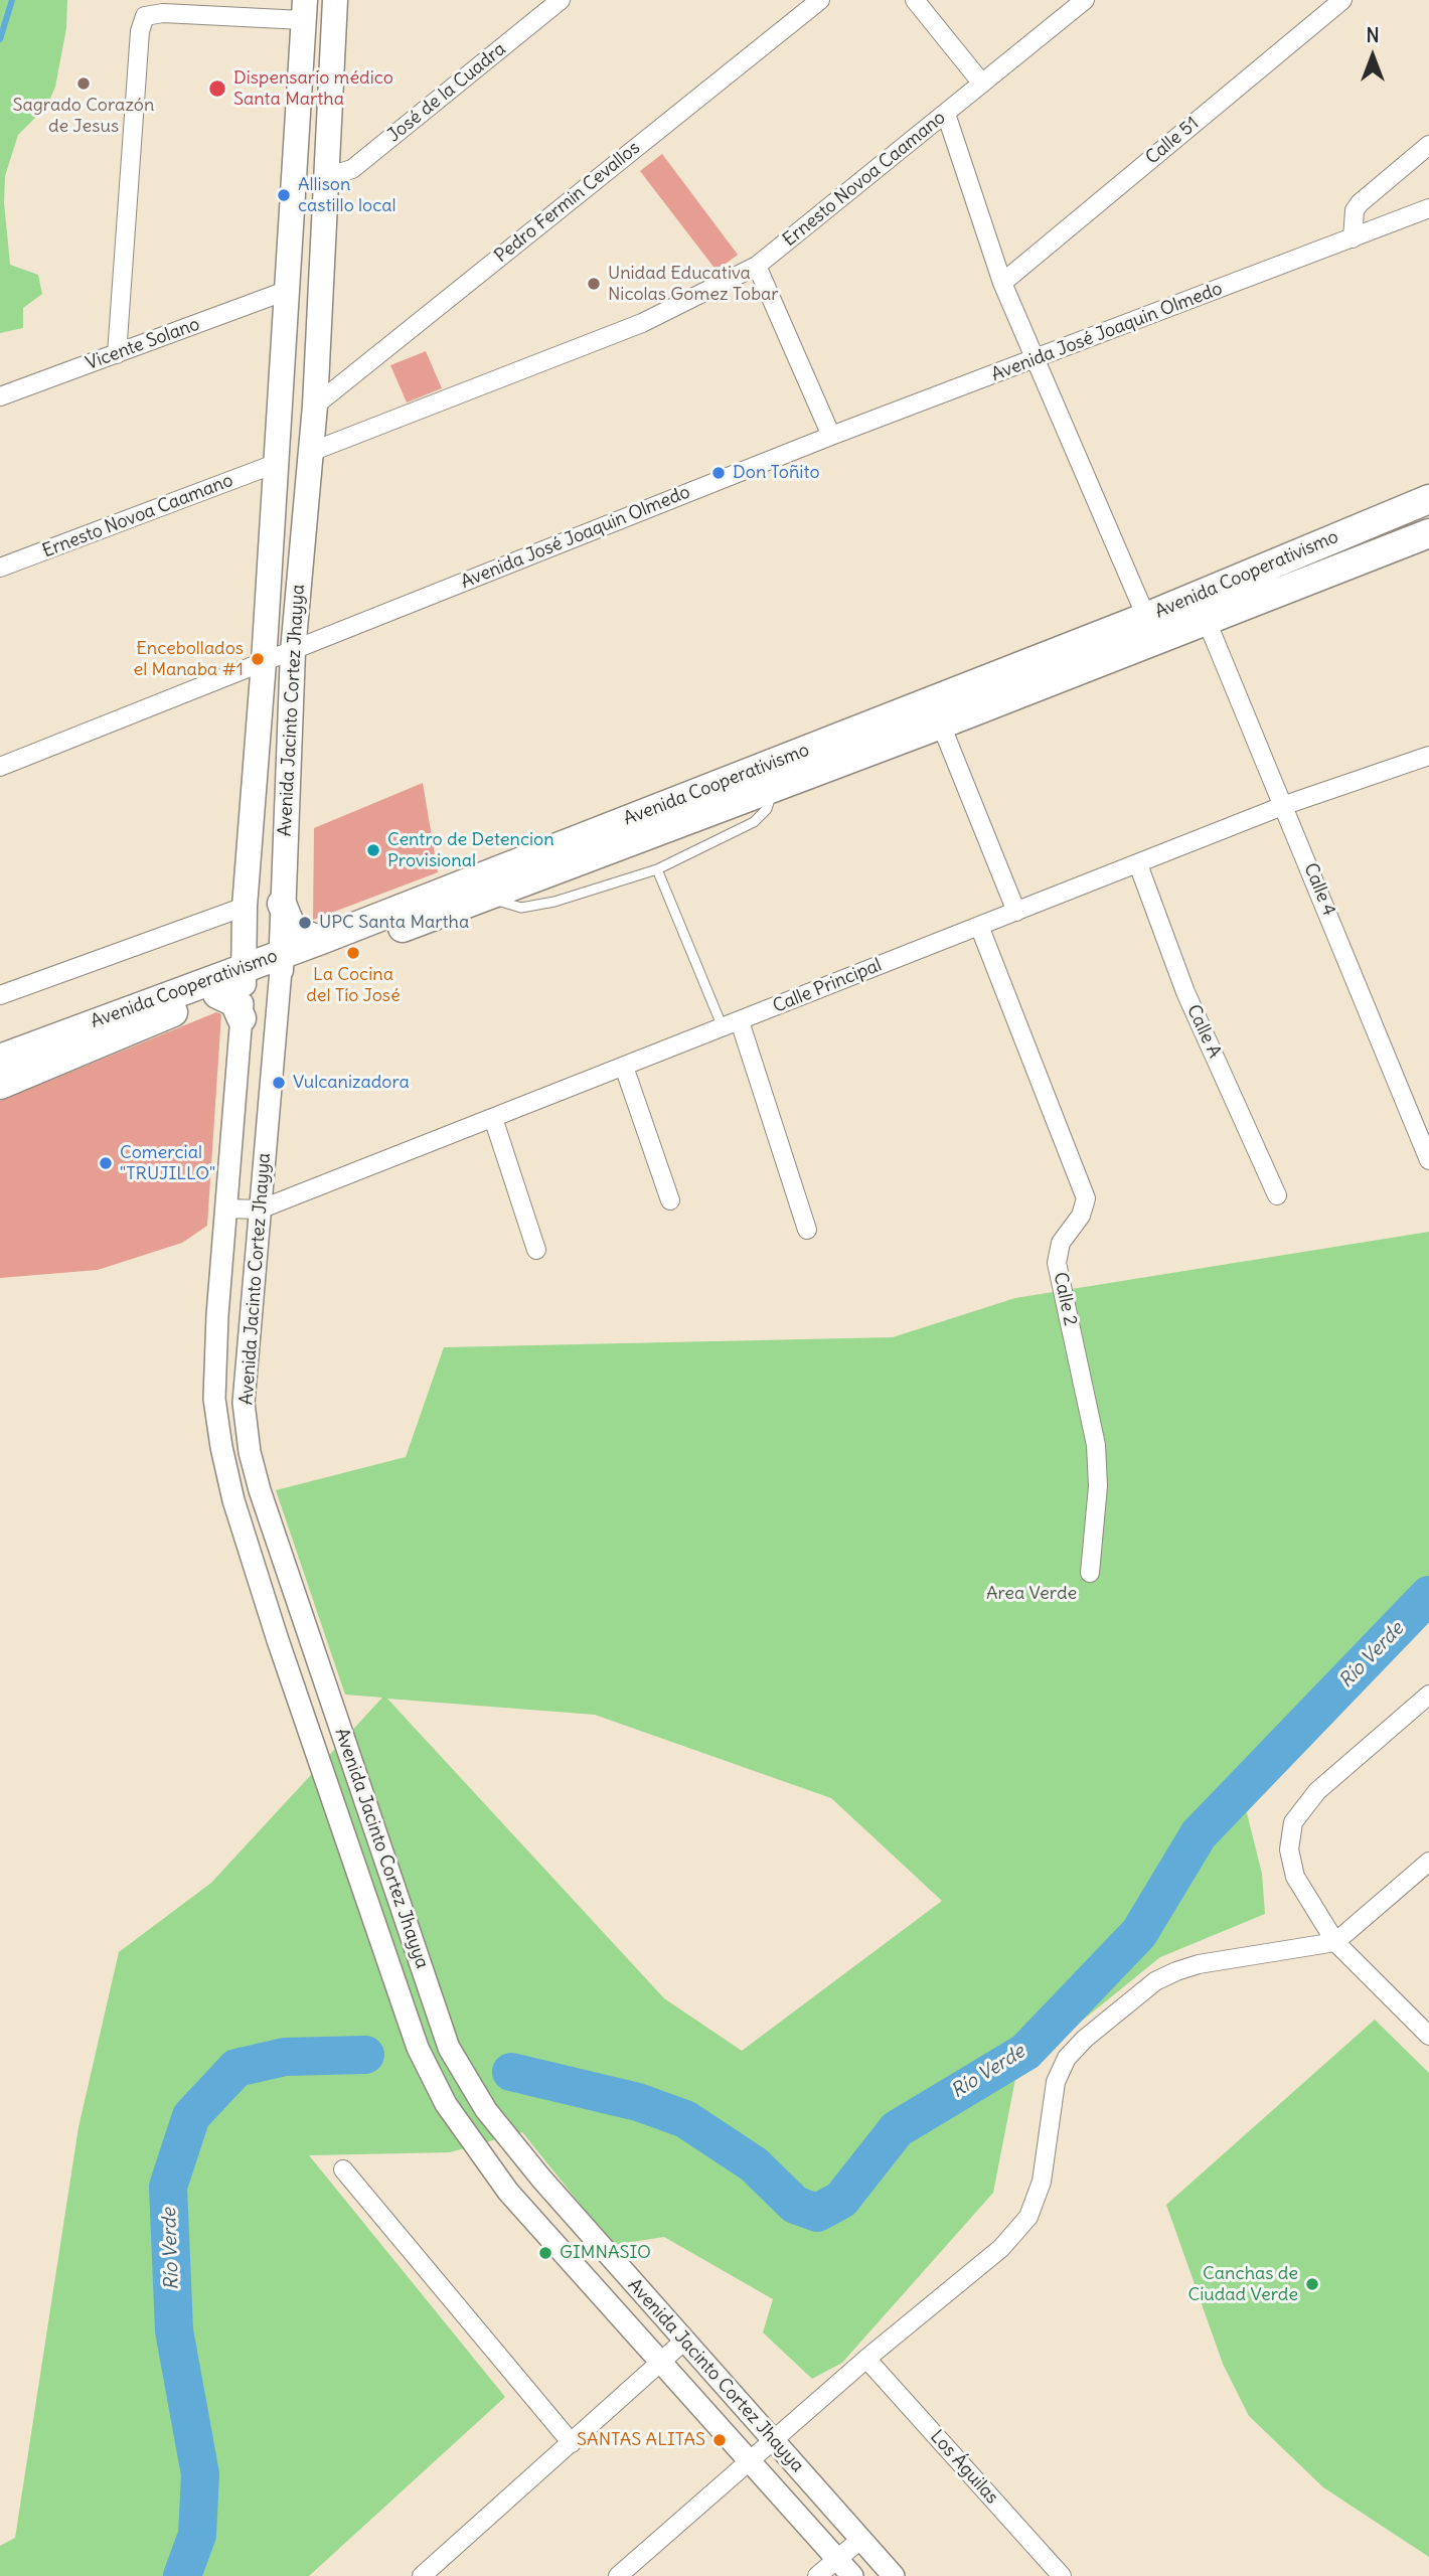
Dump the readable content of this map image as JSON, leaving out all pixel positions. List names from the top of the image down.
{
  "streets": {
    "highway": ["Avenida Cooperativismo"],
    "main road": ["Avenida Jacinto Cortez Jhayya"],
    "street": [
      "José de la Cuadra",
      "Calle 51",
      "Ernesto Novoa Caamano",
      "Pedro Fermin Cevallos",
      "Avenida José Joaquin Olmedo",
      "Vicente Solano",
      "Calle 4",
      "Calle Principal",
      "Calle A",
      "Calle 2",
      "Los Águilas"
    ]
  },
  "crossings": [
    ["José de la Cuadra", "Avenida Jacinto Cortez Jhayya"],
    ["Ernesto Novoa Caamano", "Avenida Jacinto Cortez Jhayya"],
    ["Pedro Fermin Cevallos", "Avenida Jacinto Cortez Jhayya"],
    ["Avenida José Joaquin Olmedo", "Avenida Jacinto Cortez Jhayya"],
    ["Vicente Solano", "Avenida Jacinto Cortez Jhayya"],
    ["Avenida Cooperativismo", "Avenida Jacinto Cortez Jhayya"],
    ["Avenida Cooperativismo", "Calle 4"],
    ["Avenida Jacinto Cortez Jhayya", "Calle Principal"],
    ["Calle 4", "Calle Principal"],
    ["Calle Principal", "Calle A"],
    ["Calle Principal", "Calle 2"]
  ],
  "water": ["Río Verde"],
  "parks": ["Area Verde"],
  "places": [
    "Sagrado Corazón de Jesus",
    "Dispensario médico Santa Martha",
    "Allison castillo local",
    "Unidad Educativa Nicolas Gomez Tobar",
    "Don Toñito",
    "Encebollados el Manaba #1",
    "Centro de Detencion Provisional",
    "UPC Santa Martha",
    "La Cocina del Tío José",
    "Vulcanizadora",
    "Comercial \"TRUJILLO\"",
    "GIMNASIO",
    "Canchas de Ciudad Verde",
    "SANTAS ALITAS"
  ],
  "north": "top"
}
